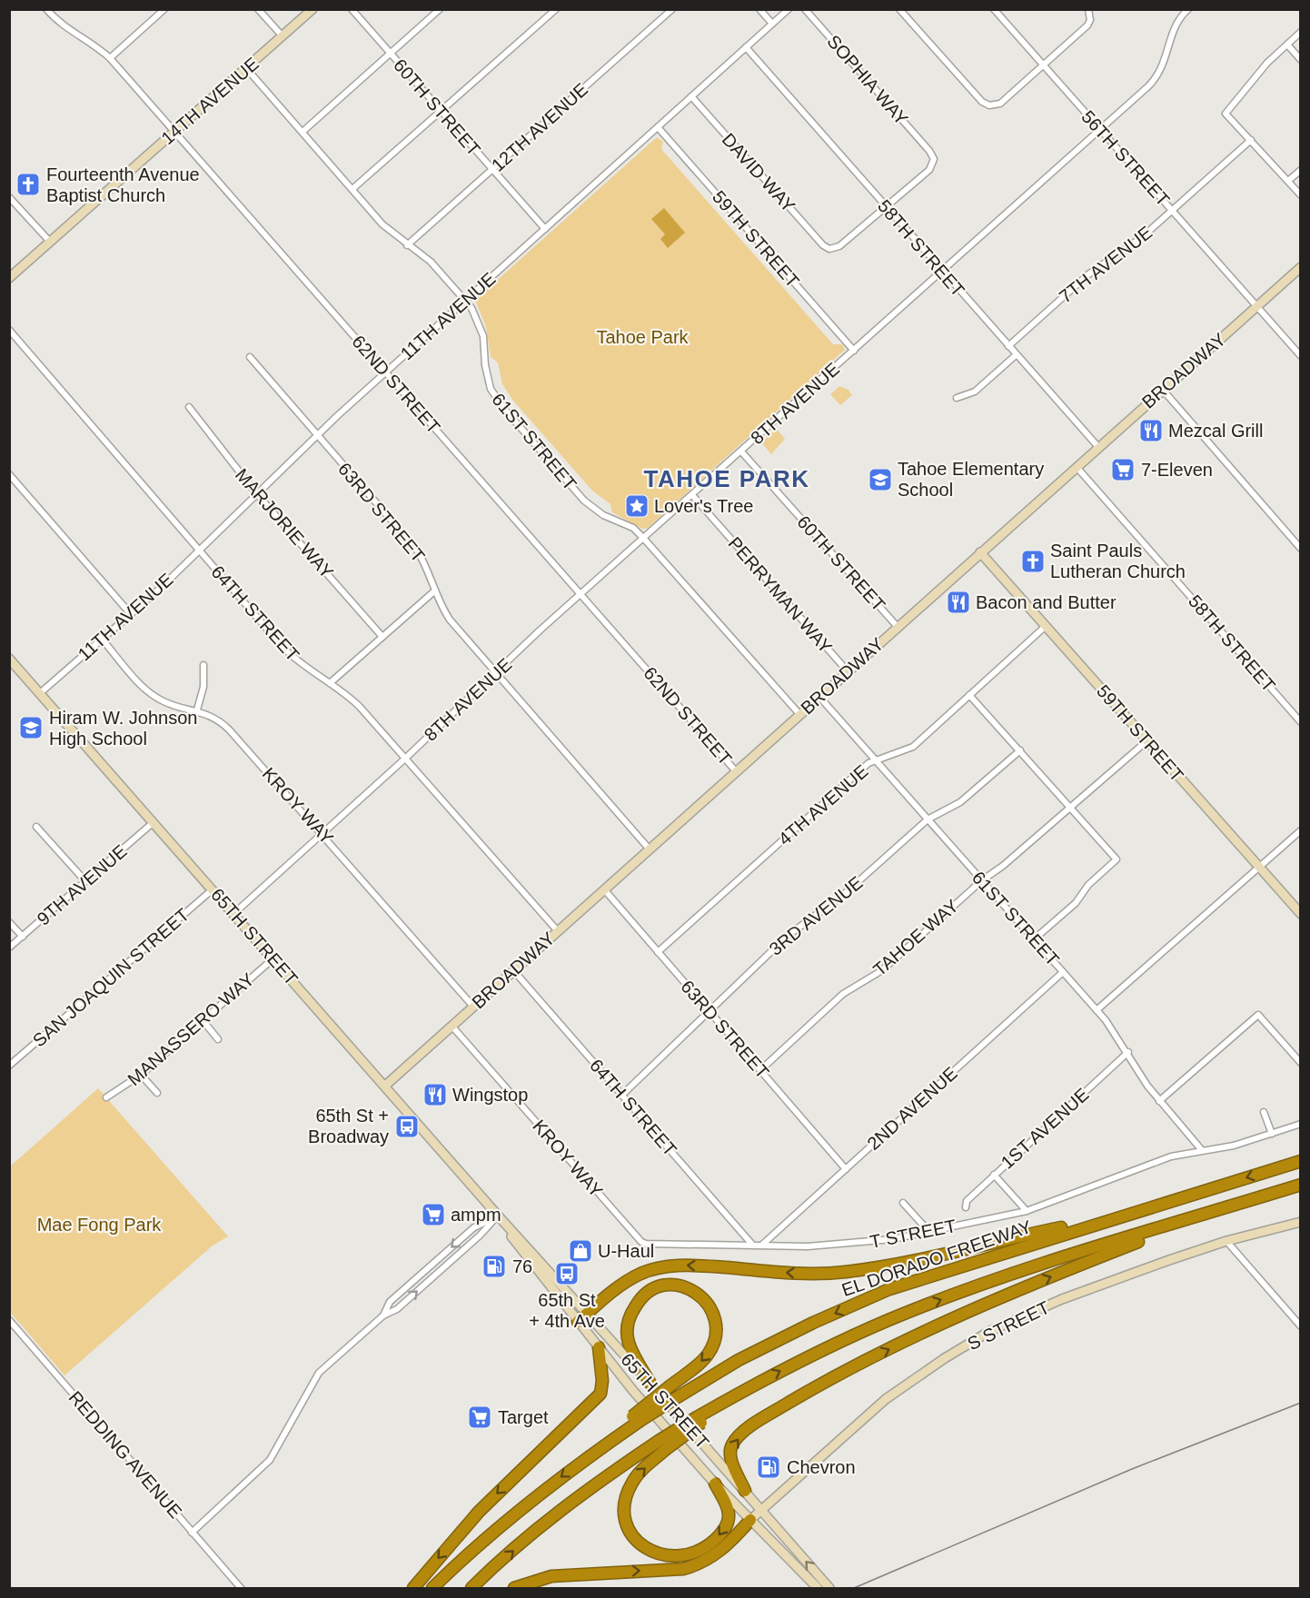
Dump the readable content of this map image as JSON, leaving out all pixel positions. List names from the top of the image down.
{
  "streets": {
    "highway": ["EL DORADO FREEWAY"],
    "main road": [
      "14TH AVENUE",
      "59TH STREET",
      "BROADWAY",
      "65TH STREET",
      "S STREET"
    ],
    "street": [
      "SOPHIA WAY",
      "60TH STREET",
      "12TH AVENUE",
      "56TH STREET",
      "DAVID WAY",
      "58TH STREET",
      "7TH AVENUE",
      "11TH AVENUE",
      "62ND STREET",
      "8TH AVENUE",
      "61ST STREET",
      "63RD STREET",
      "MARJORIE WAY",
      "PERRYMAN WAY",
      "64TH STREET",
      "4TH AVENUE",
      "KROY WAY",
      "9TH AVENUE",
      "3RD AVENUE",
      "TAHOE WAY",
      "SAN JOAQUIN STREET",
      "MANASSERO WAY",
      "2ND AVENUE",
      "1ST AVENUE",
      "T STREET",
      "REDDING AVENUE"
    ]
  },
  "crossings": [
    ["SOPHIA WAY", "DAVID WAY"],
    ["SOPHIA WAY", "58TH STREET"],
    ["14TH AVENUE", "62ND STREET"],
    ["14TH AVENUE", "61ST STREET"],
    ["60TH STREET", "12TH AVENUE"],
    ["60TH STREET", "11TH AVENUE"],
    ["60TH STREET", "BROADWAY"],
    ["60TH STREET", "8TH AVENUE"],
    ["12TH AVENUE", "61ST STREET"],
    ["56TH STREET", "7TH AVENUE"],
    ["56TH STREET", "BROADWAY"],
    ["56TH STREET", "8TH AVENUE"],
    ["DAVID WAY", "58TH STREET"],
    ["DAVID WAY", "11TH AVENUE"],
    ["59TH STREET", "11TH AVENUE"],
    ["59TH STREET", "BROADWAY"],
    ["59TH STREET", "8TH AVENUE"],
    ["59TH STREET", "4TH AVENUE"],
    ["59TH STREET", "TAHOE WAY"],
    ["58TH STREET", "7TH AVENUE"],
    ["58TH STREET", "11TH AVENUE"],
    ["58TH STREET", "BROADWAY"],
    ["58TH STREET", "8TH AVENUE"],
    ["11TH AVENUE", "62ND STREET"],
    ["11TH AVENUE", "61ST STREET"],
    ["11TH AVENUE", "63RD STREET"],
    ["11TH AVENUE", "MARJORIE WAY"],
    ["11TH AVENUE", "64TH STREET"],
    ["11TH AVENUE", "KROY WAY"],
    ["11TH AVENUE", "65TH STREET"],
    ["BROADWAY", "62ND STREET"],
    ["BROADWAY", "61ST STREET"],
    ["BROADWAY", "63RD STREET"],
    ["BROADWAY", "PERRYMAN WAY"],
    ["BROADWAY", "64TH STREET"],
    ["BROADWAY", "KROY WAY"],
    ["BROADWAY", "65TH STREET"],
    ["62ND STREET", "8TH AVENUE"],
    ["8TH AVENUE", "61ST STREET"],
    ["8TH AVENUE", "63RD STREET"],
    ["8TH AVENUE", "PERRYMAN WAY"],
    ["8TH AVENUE", "64TH STREET"],
    ["8TH AVENUE", "KROY WAY"],
    ["8TH AVENUE", "65TH STREET"],
    ["61ST STREET", "4TH AVENUE"],
    ["61ST STREET", "3RD AVENUE"],
    ["61ST STREET", "TAHOE WAY"],
    ["61ST STREET", "2ND AVENUE"],
    ["61ST STREET", "1ST AVENUE"],
    ["61ST STREET", "T STREET"],
    ["63RD STREET", "4TH AVENUE"],
    ["63RD STREET", "3RD AVENUE"],
    ["63RD STREET", "TAHOE WAY"],
    ["63RD STREET", "2ND AVENUE"],
    ["64TH STREET", "3RD AVENUE"],
    ["64TH STREET", "T STREET"],
    ["KROY WAY", "T STREET"],
    ["9TH AVENUE", "65TH STREET"],
    ["65TH STREET", "SAN JOAQUIN STREET"],
    ["65TH STREET", "MANASSERO WAY"],
    ["65TH STREET", "S STREET"],
    ["2ND AVENUE", "T STREET"]
  ],
  "districts": ["TAHOE PARK"],
  "parks": ["Tahoe Park", "Mae Fong Park"],
  "places": {
    "church": ["Fourteenth Avenue Baptist Church", "Saint Pauls Lutheran Church"],
    "restaurant": ["Mezcal Grill", "Bacon and Butter", "Wingstop"],
    "supermarket": ["7-Eleven", "ampm", "Target"],
    "school or university": ["Tahoe Elementary School", "Hiram W. Johnson High School"],
    "place": ["Lover's Tree"],
    "bus stop": ["65th St + Broadway", "65th St + 4th Ave"],
    "shop": ["U-Haul"],
    "fuel station": ["76", "Chevron"]
  }
}
